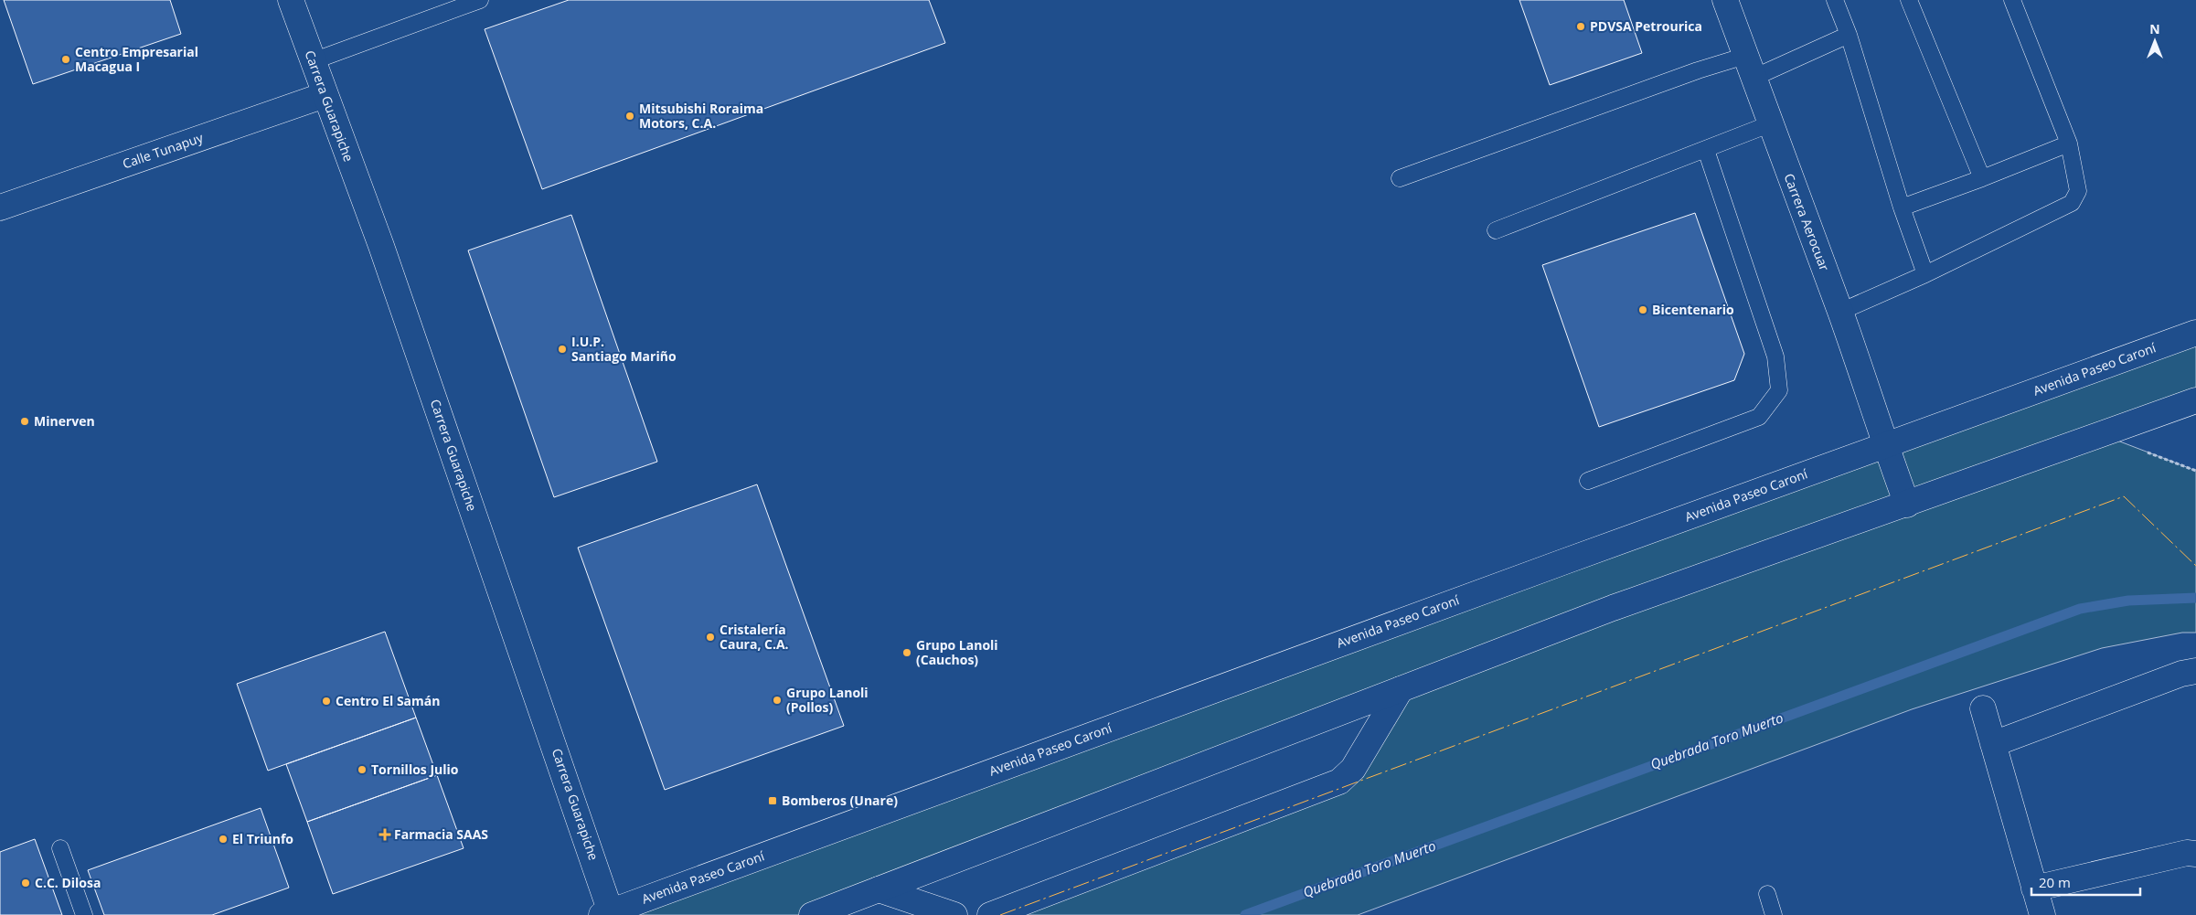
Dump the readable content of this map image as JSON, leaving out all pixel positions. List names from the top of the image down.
{
  "streets": {
    "street": [
      "Carrera Guarapiche",
      "Calle Tunapuy",
      "Carrera Aerocuar",
      "Avenida Paseo Caroní"
    ]
  },
  "crossings": [
    ["Carrera Guarapiche", "Calle Tunapuy"],
    ["Carrera Guarapiche", "Avenida Paseo Caroní"],
    ["Carrera Aerocuar", "Avenida Paseo Caroní"]
  ],
  "water": ["Quebrada Toro Muerto"],
  "places": {
    "other": [
      "PDVSA Petrourica",
      "Centro Empresarial Macagua I",
      "Mitsubishi Roraima Motors, C.A.",
      "Bicentenario",
      "I.U.P. Santiago Mariño",
      "Minerven",
      "Cristalería Caura, C.A.",
      "Grupo Lanoli (Cauchos)",
      "Grupo Lanoli (Pollos)",
      "Centro El Samán",
      "Tornillos Julio",
      "El Triunfo",
      "C.C. Dilosa"
    ],
    "transit": ["Bomberos (Unare)"],
    "health": ["Farmacia SAAS"]
  },
  "scale_bar": "20 m",
  "north": "top"
}
